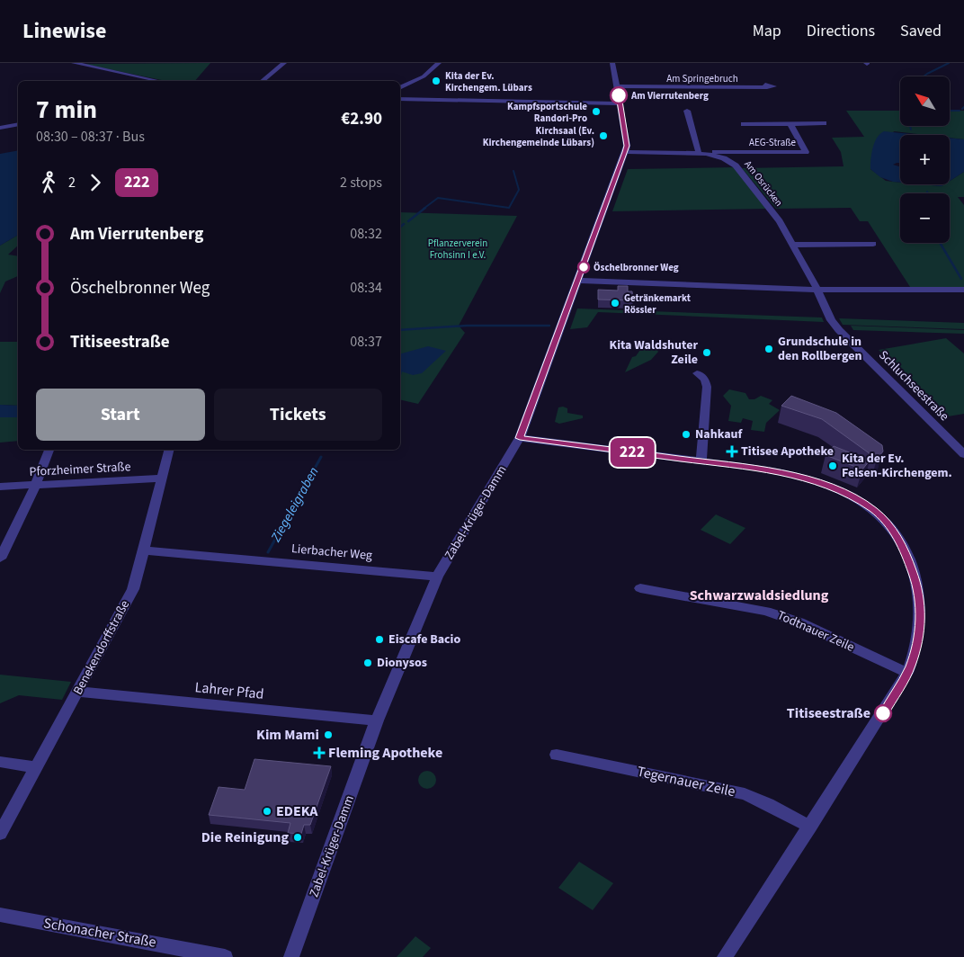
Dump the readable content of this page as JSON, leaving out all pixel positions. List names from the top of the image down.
{
  "streets": {
    "street": [
      "Am Springebruch",
      "AEG-Straße",
      "Am Osrücken",
      "Schluchseestraße",
      "Pforzheimer Straße",
      "Zabel-Krüger-Damm",
      "Lierbacher Weg",
      "Todtnauer Zeile",
      "Benekendorffstraße",
      "Lahrer Pfad",
      "Tegernauer Zeile",
      "Schonacher Straße"
    ]
  },
  "crossings": [
    ["Am Springebruch", "Zabel-Krüger-Damm"],
    ["AEG-Straße", "Am Osrücken"],
    ["Am Osrücken", "Schluchseestraße"],
    ["Am Osrücken", "Zabel-Krüger-Damm"],
    ["Pforzheimer Straße", "Benekendorffstraße"],
    ["Zabel-Krüger-Damm", "Lierbacher Weg"],
    ["Zabel-Krüger-Damm", "Lahrer Pfad"],
    ["Lierbacher Weg", "Benekendorffstraße"],
    ["Benekendorffstraße", "Lahrer Pfad"]
  ],
  "districts": ["Schwarzwaldsiedlung"],
  "water": ["Ziegeleigraben"],
  "parks": ["Pflanzerverein Frohsinn I e.V."],
  "places": {
    "other": [
      "Kita der Ev. Kirchengem. Lübars",
      "Am Vierrutenberg",
      "Kampfsportschule Randori-Pro",
      "Kirchsaal (Ev. Kirchengemeinde Lübars)",
      "Öschelbronner Weg",
      "Getränkemarkt Rössler",
      "Grundschule in den Rollbergen",
      "Kita Waldshuter Zeile",
      "Nahkauf",
      "Kita der Ev. Felsen-Kirchengem.",
      "Eiscafe Bacio",
      "Dionysos",
      "Titiseestraße",
      "Kim Mami",
      "EDEKA",
      "Die Reinigung"
    ],
    "health": ["Titisee Apotheke", "Fleming Apotheke"]
  },
  "lines": ["bus line 222"],
  "north": "top left",
  "page": {
    "header": "Linewise",
    "nav": ["Map", "Directions", "Saved"],
    "on_map": "222",
    "map_buttons": ["+", "−"],
    "heading": ["7 min", "08:30 – 08:37 · Bus", "€2.90"],
    "legs": ["2", "222", "2 stops"],
    "list": [
      {
        "name": "Am Vierrutenberg",
        "value": "08:32"
      },
      {
        "name": "Öschelbronner Weg",
        "value": "08:34"
      },
      {
        "name": "Titiseestraße",
        "value": "08:37"
      }
    ],
    "buttons": ["Start", "Tickets"]
  }
}
